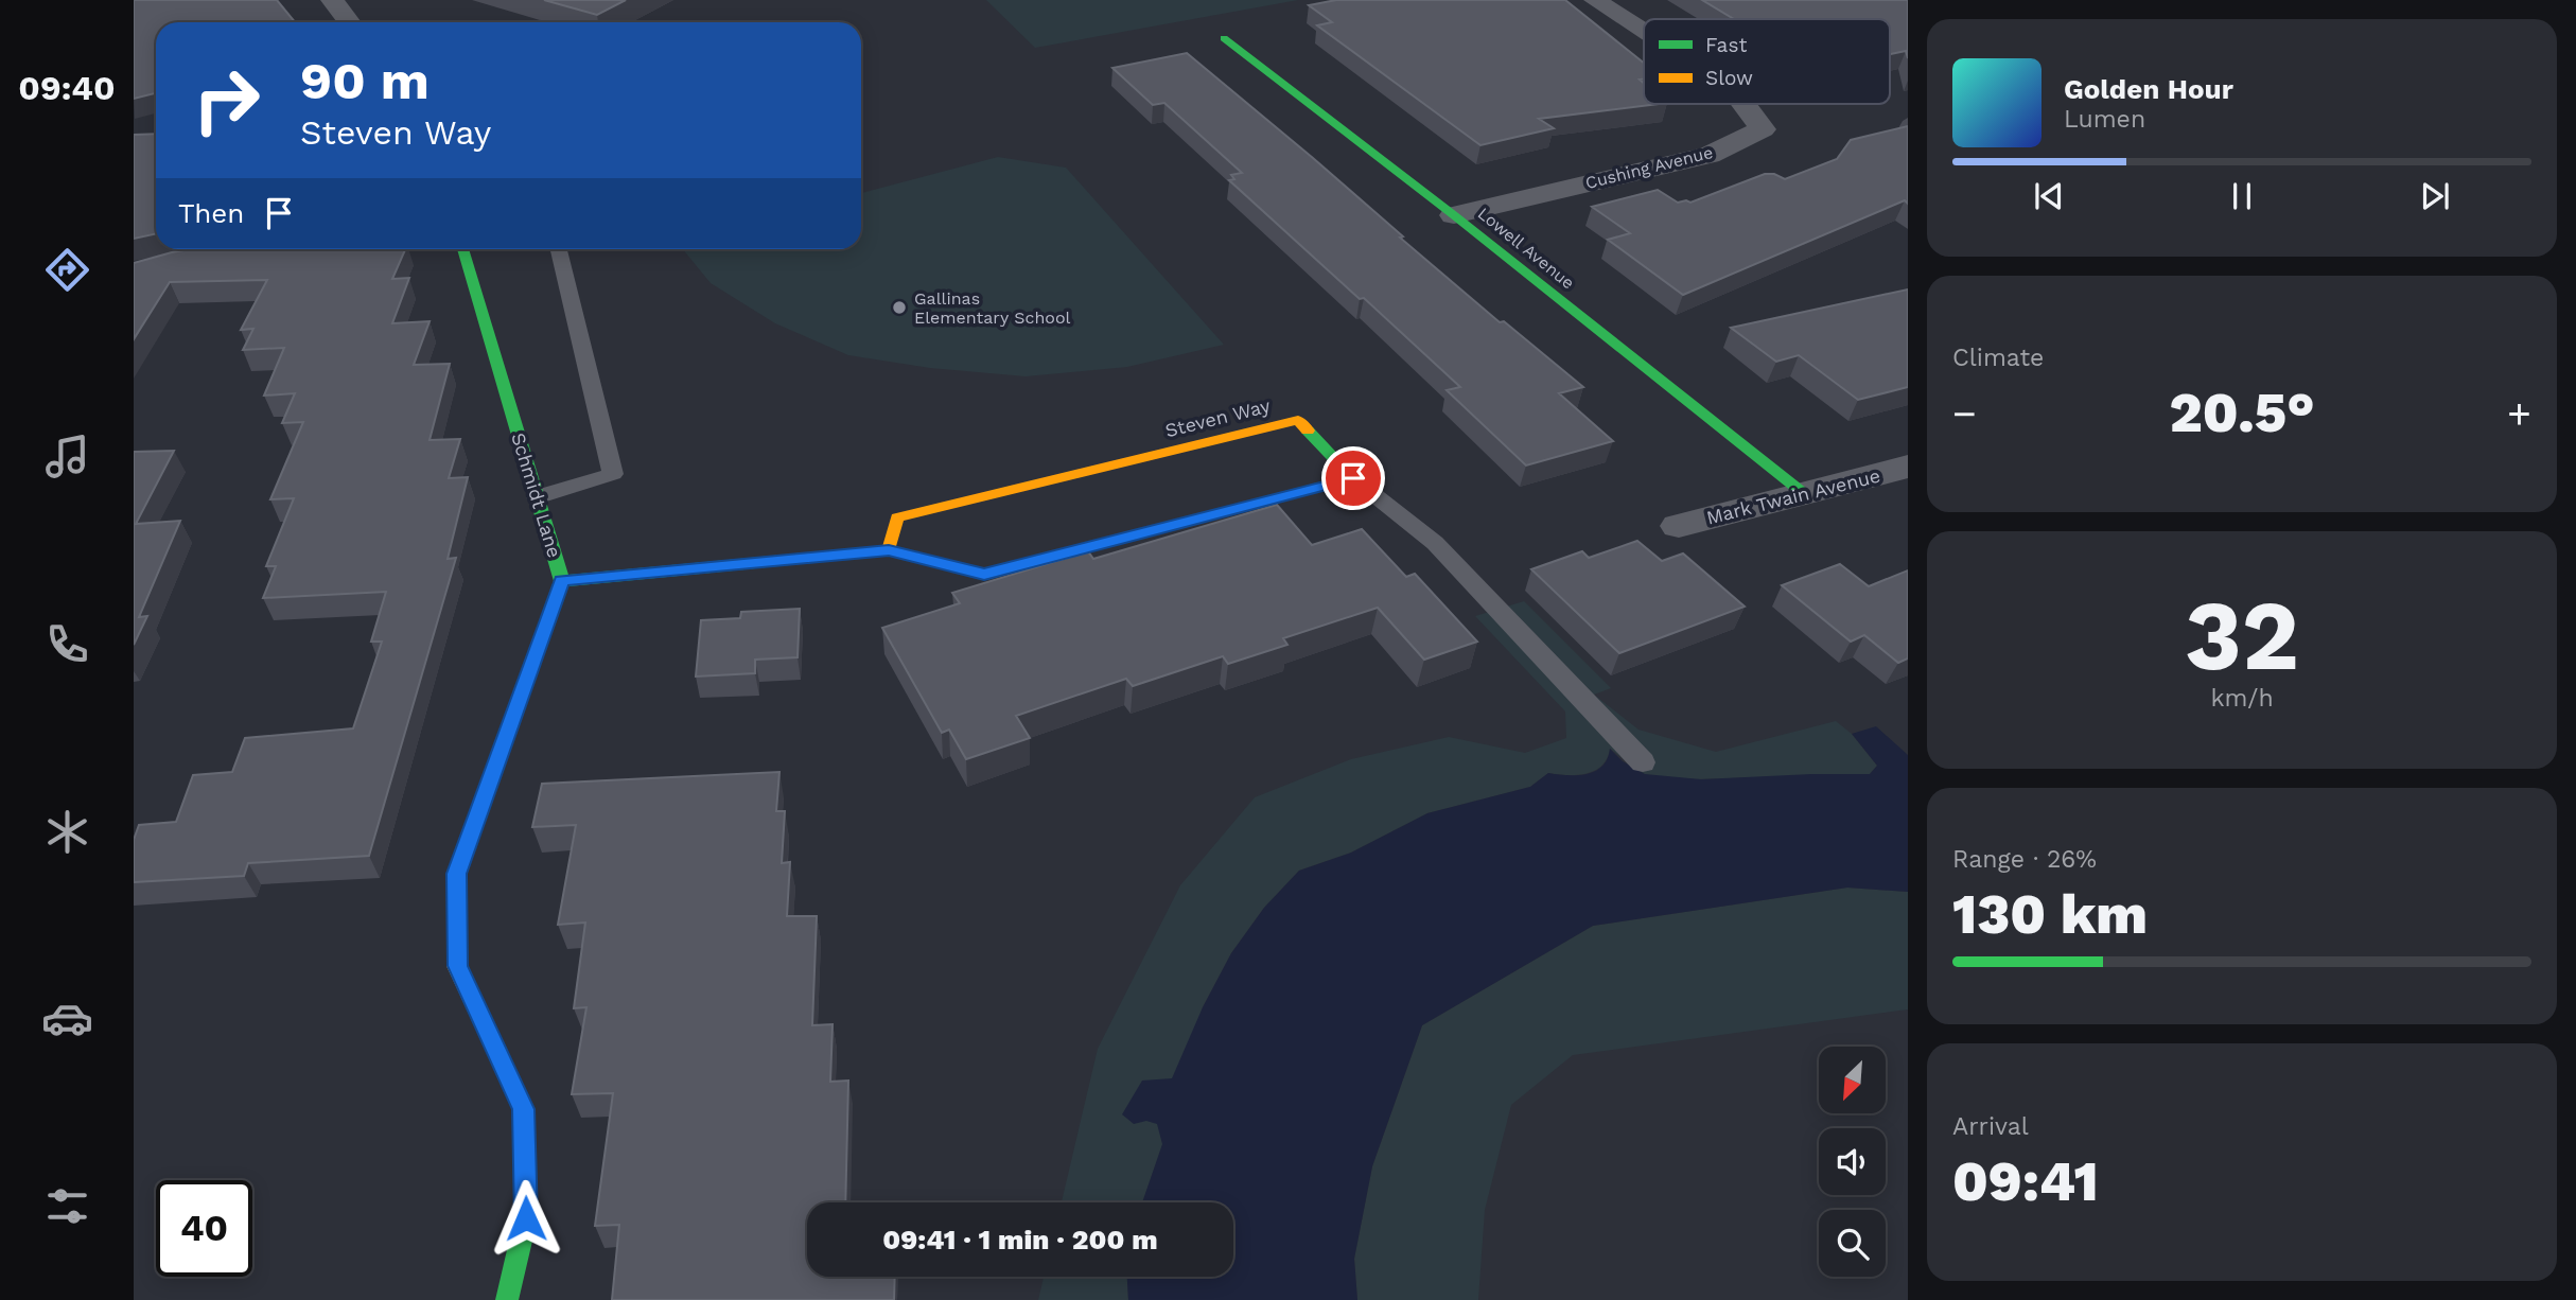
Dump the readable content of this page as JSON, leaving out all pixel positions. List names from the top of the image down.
{
  "streets": {
    "street": [
      "Cushing Avenue",
      "Lowell Avenue",
      "Steven Way",
      "Schmidt Lane",
      "Mark Twain Avenue"
    ]
  },
  "crossings": [
    ["Cushing Avenue", "Lowell Avenue"],
    ["Lowell Avenue", "Mark Twain Avenue"]
  ],
  "places": ["Gallinas Elementary School"],
  "legend": ["Fast", "Slow"],
  "north": "bottom left",
  "page": {
    "tabs": "09:40",
    "turn": ["90 m", "Steven Way"],
    "song": ["Golden Hour", "Lumen"],
    "then": "Then",
    "tile": [
      "Climate",
      ["32", "km/h"],
      ["Range · 26%", "130 km"],
      ["Arrival", "09:41"]
    ],
    "heat": ["−", "20.5°", "+"],
    "limit": "40",
    "trip": "09:41 · 1 min · 200 m"
  }
}
